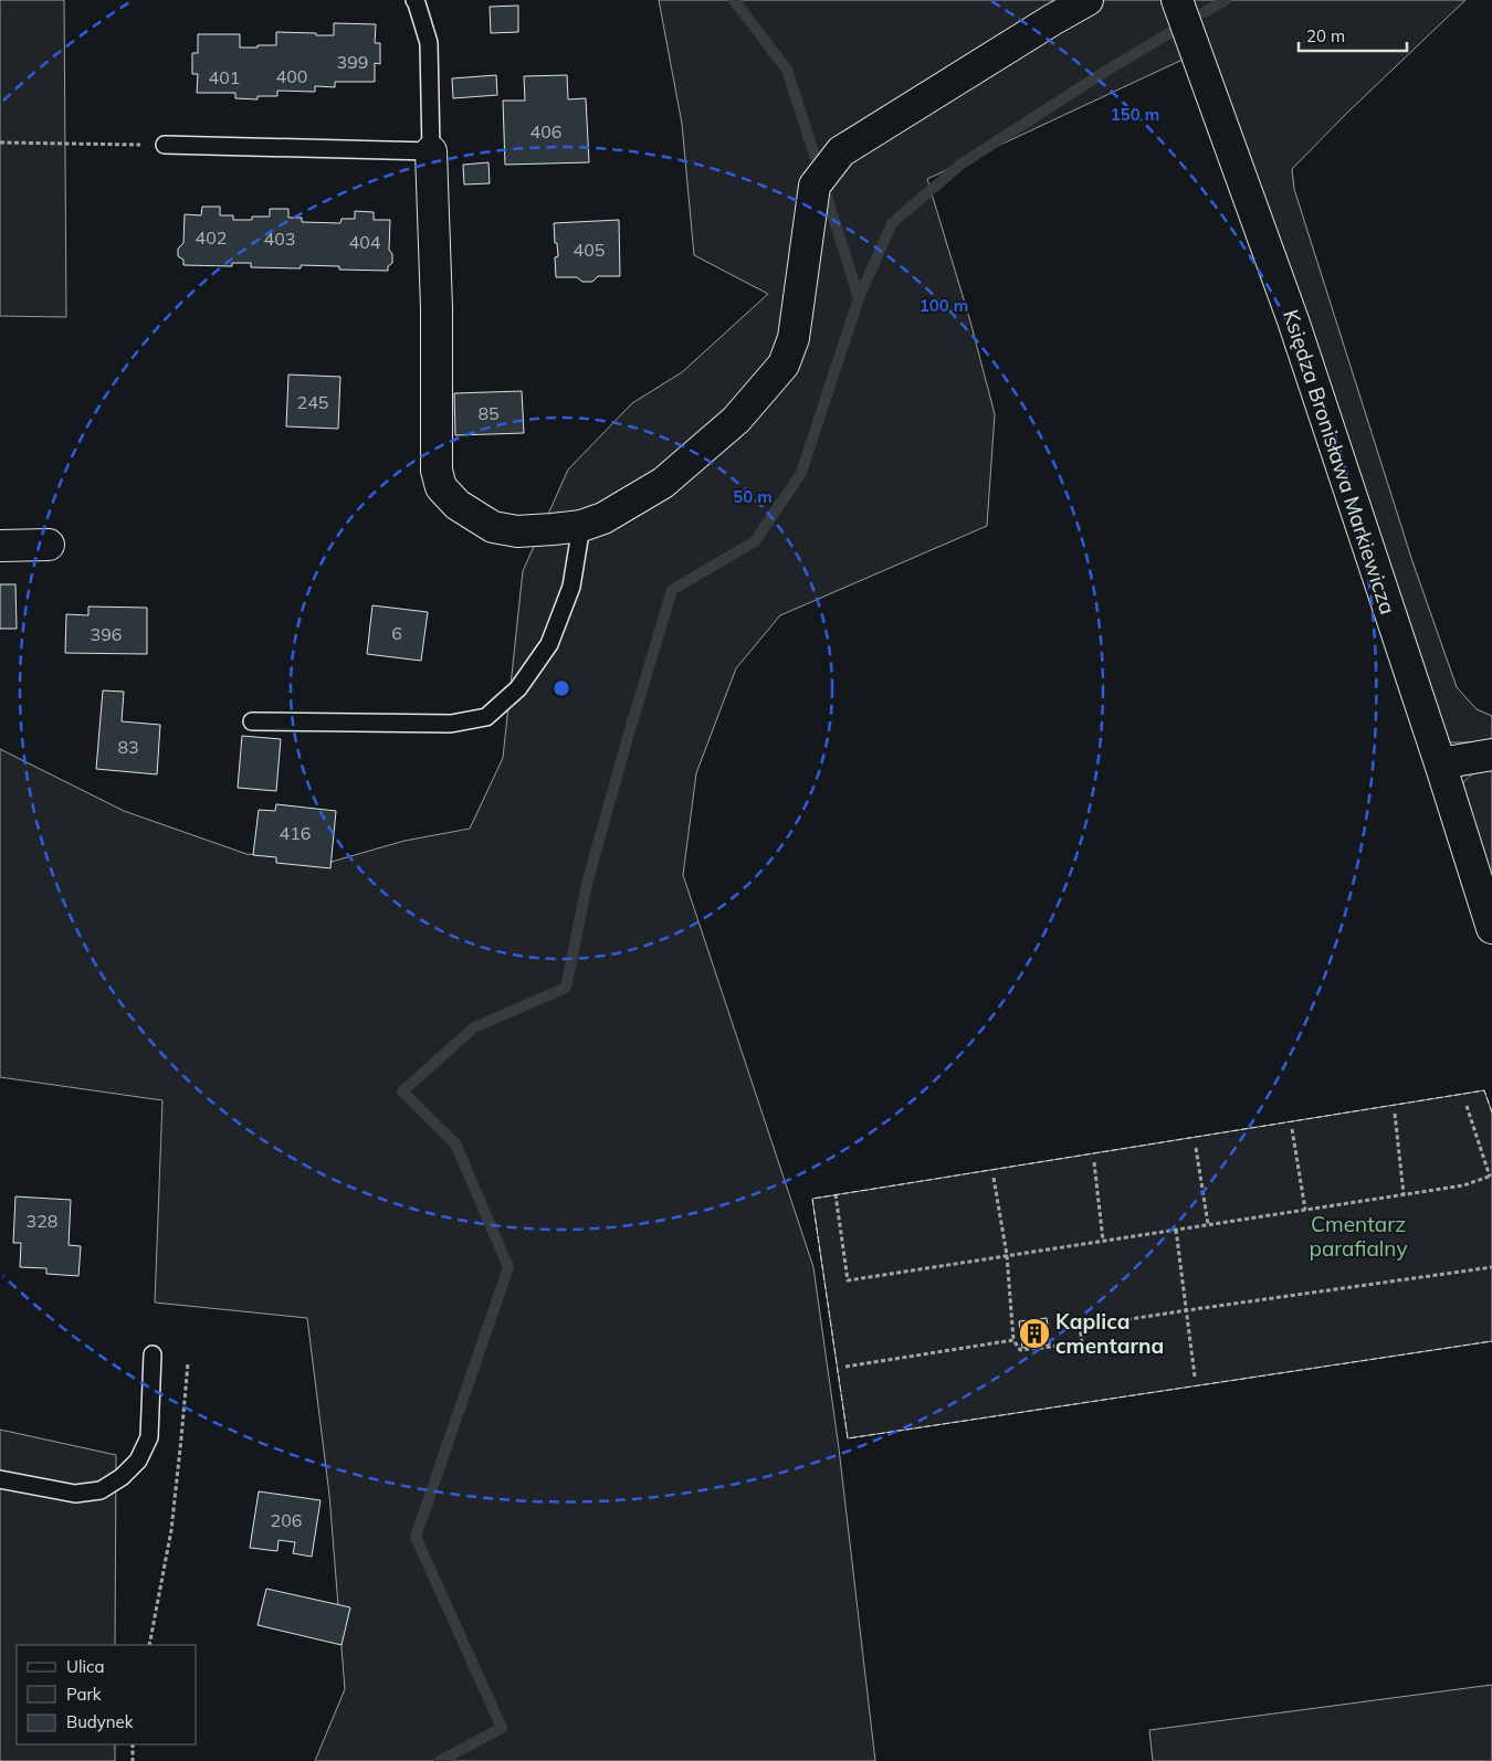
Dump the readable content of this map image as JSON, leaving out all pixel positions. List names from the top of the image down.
{
  "streets": {
    "street": ["Księdza Bronisława Markiewicza"]
  },
  "parks": ["Cmentarz parafialny"],
  "places": {
    "building": ["Kaplica cmentarna"]
  },
  "house_numbers": [
    "399",
    "400",
    "401",
    "406",
    "402",
    "403",
    "404",
    "405",
    "245",
    "85",
    "6",
    "396",
    "83",
    "416",
    "328",
    "206"
  ],
  "legend": ["Ulica", "Park", "Budynek"],
  "scale_bar": "20 m",
  "rings": ["150 m", "100 m", "50 m"]
}
